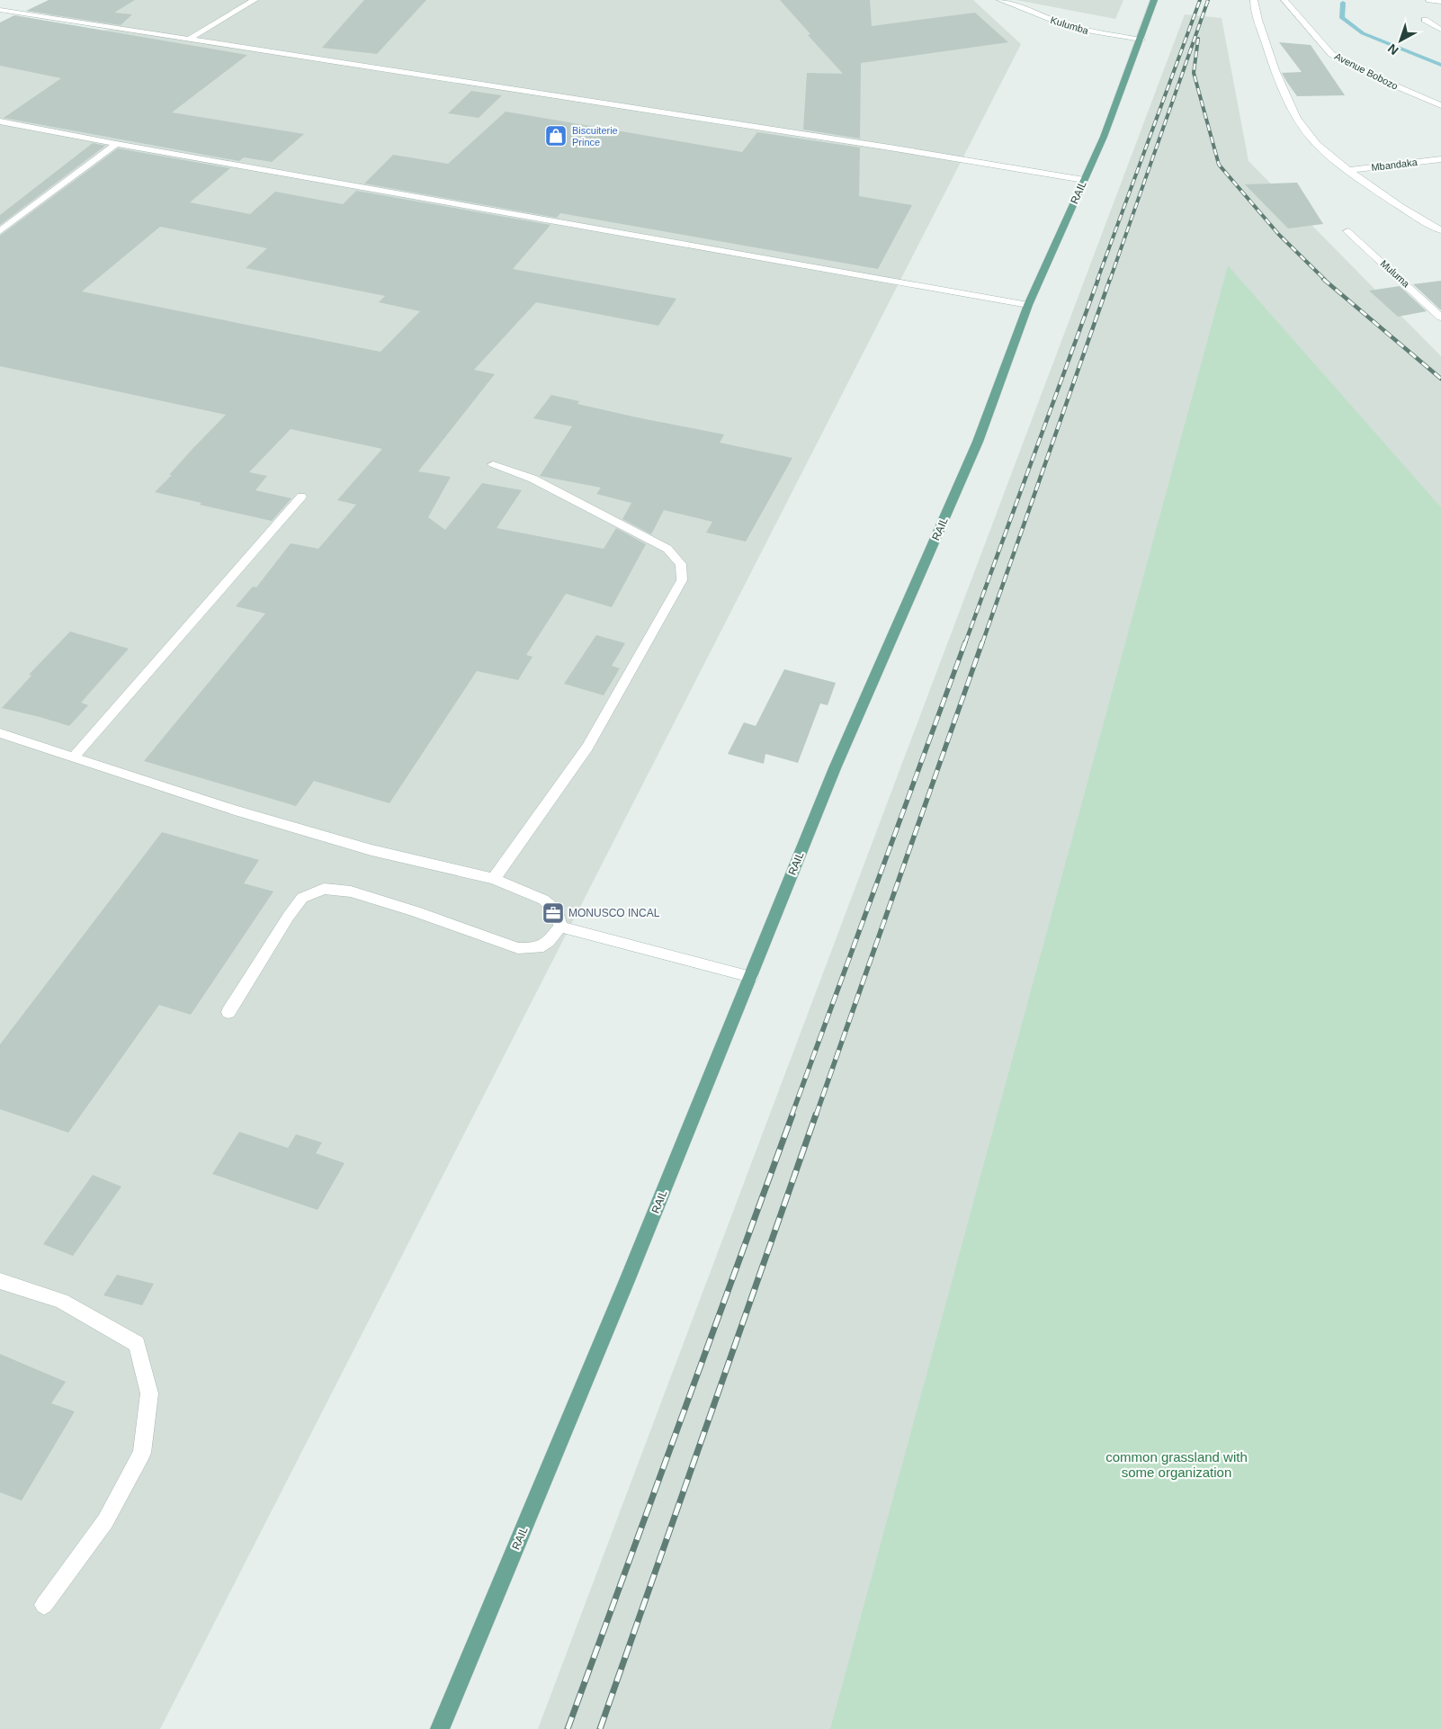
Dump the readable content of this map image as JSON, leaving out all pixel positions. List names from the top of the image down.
{
  "streets": {
    "main road": ["RAIL"],
    "street": [
      "Kulumba",
      "Avenue Bobozo",
      "Mbandaka",
      "Muluma"
    ]
  },
  "crossings": [
    ["Kulumba", "RAIL"]
  ],
  "parks": ["common grassland with some organization"],
  "places": {
    "shop": ["Biscuiterie Prince"],
    "office": ["MONUSCO INCAL"]
  },
  "north": "bottom left"
}
